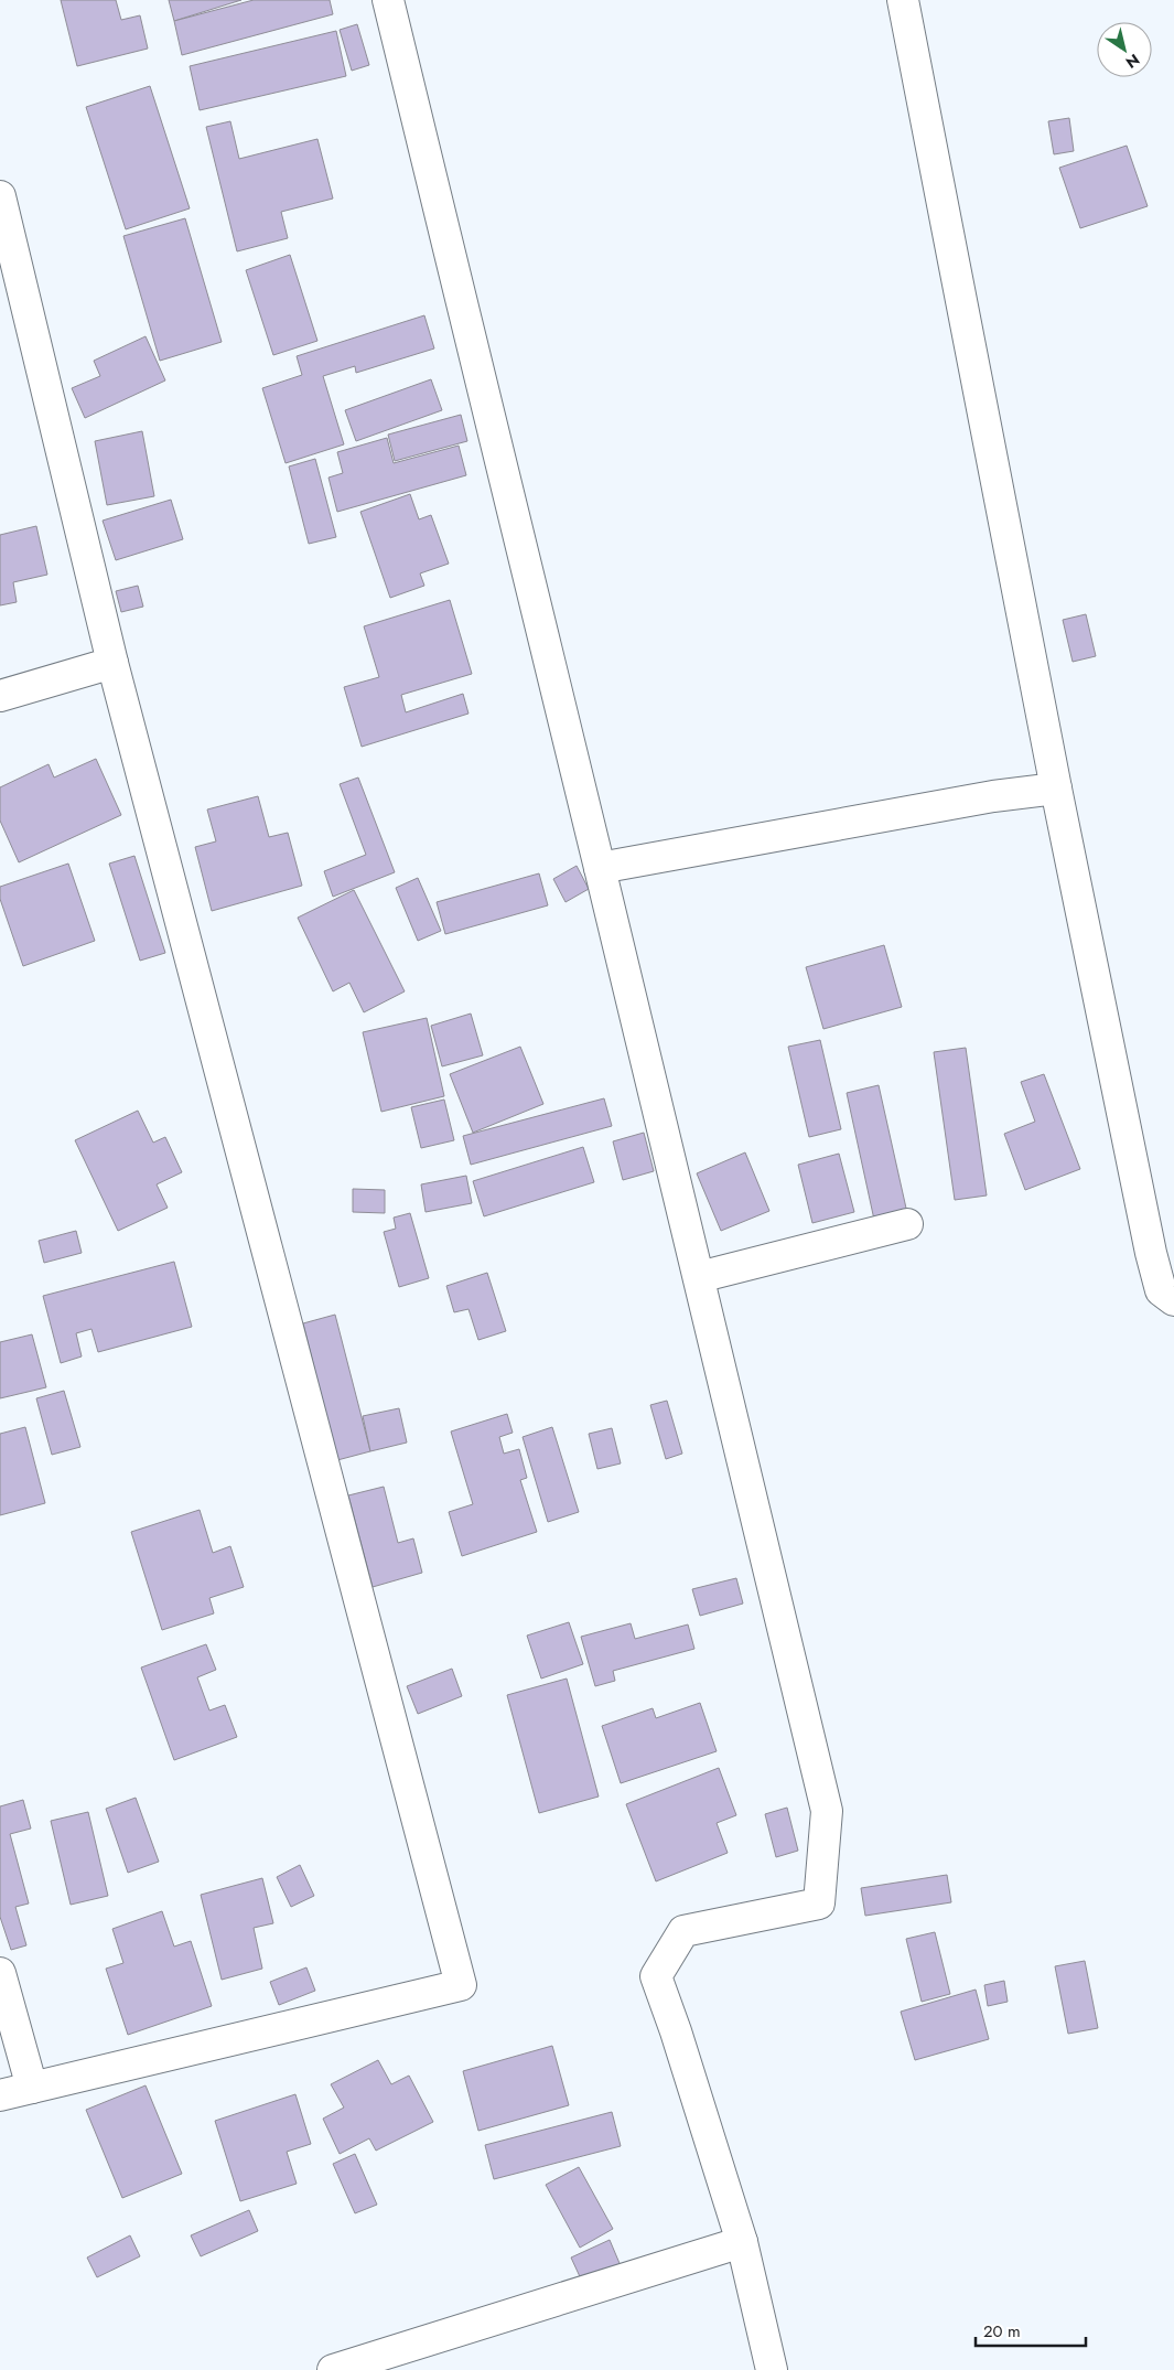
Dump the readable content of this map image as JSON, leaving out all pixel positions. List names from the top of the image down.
{
  "scale_bar": "20 m",
  "north": "bottom right"
}
